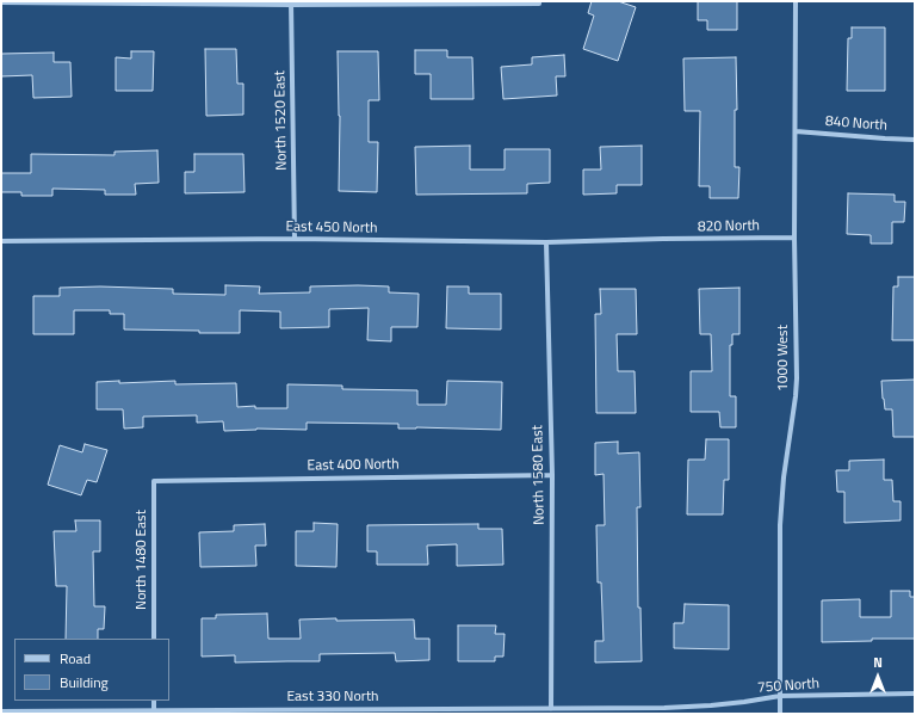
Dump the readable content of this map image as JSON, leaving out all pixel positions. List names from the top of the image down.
{
  "streets": {
    "street": [
      "North 1520 East",
      "840 North",
      "820 North",
      "East 450 North",
      "1000 West",
      "East 400 North",
      "North 1580 East",
      "North 1480 East",
      "750 North",
      "East 330 North"
    ]
  },
  "crossings": [
    ["North 1520 East", "East 450 North"],
    ["840 North", "1000 West"],
    ["820 North", "East 450 North"],
    ["820 North", "1000 West"],
    ["East 450 North", "North 1580 East"],
    ["1000 West", "750 North"],
    ["East 400 North", "North 1580 East"],
    ["East 400 North", "North 1480 East"],
    ["North 1580 East", "East 330 North"],
    ["750 North", "East 330 North"]
  ],
  "legend": ["Road", "Building"],
  "north": "top"
}
